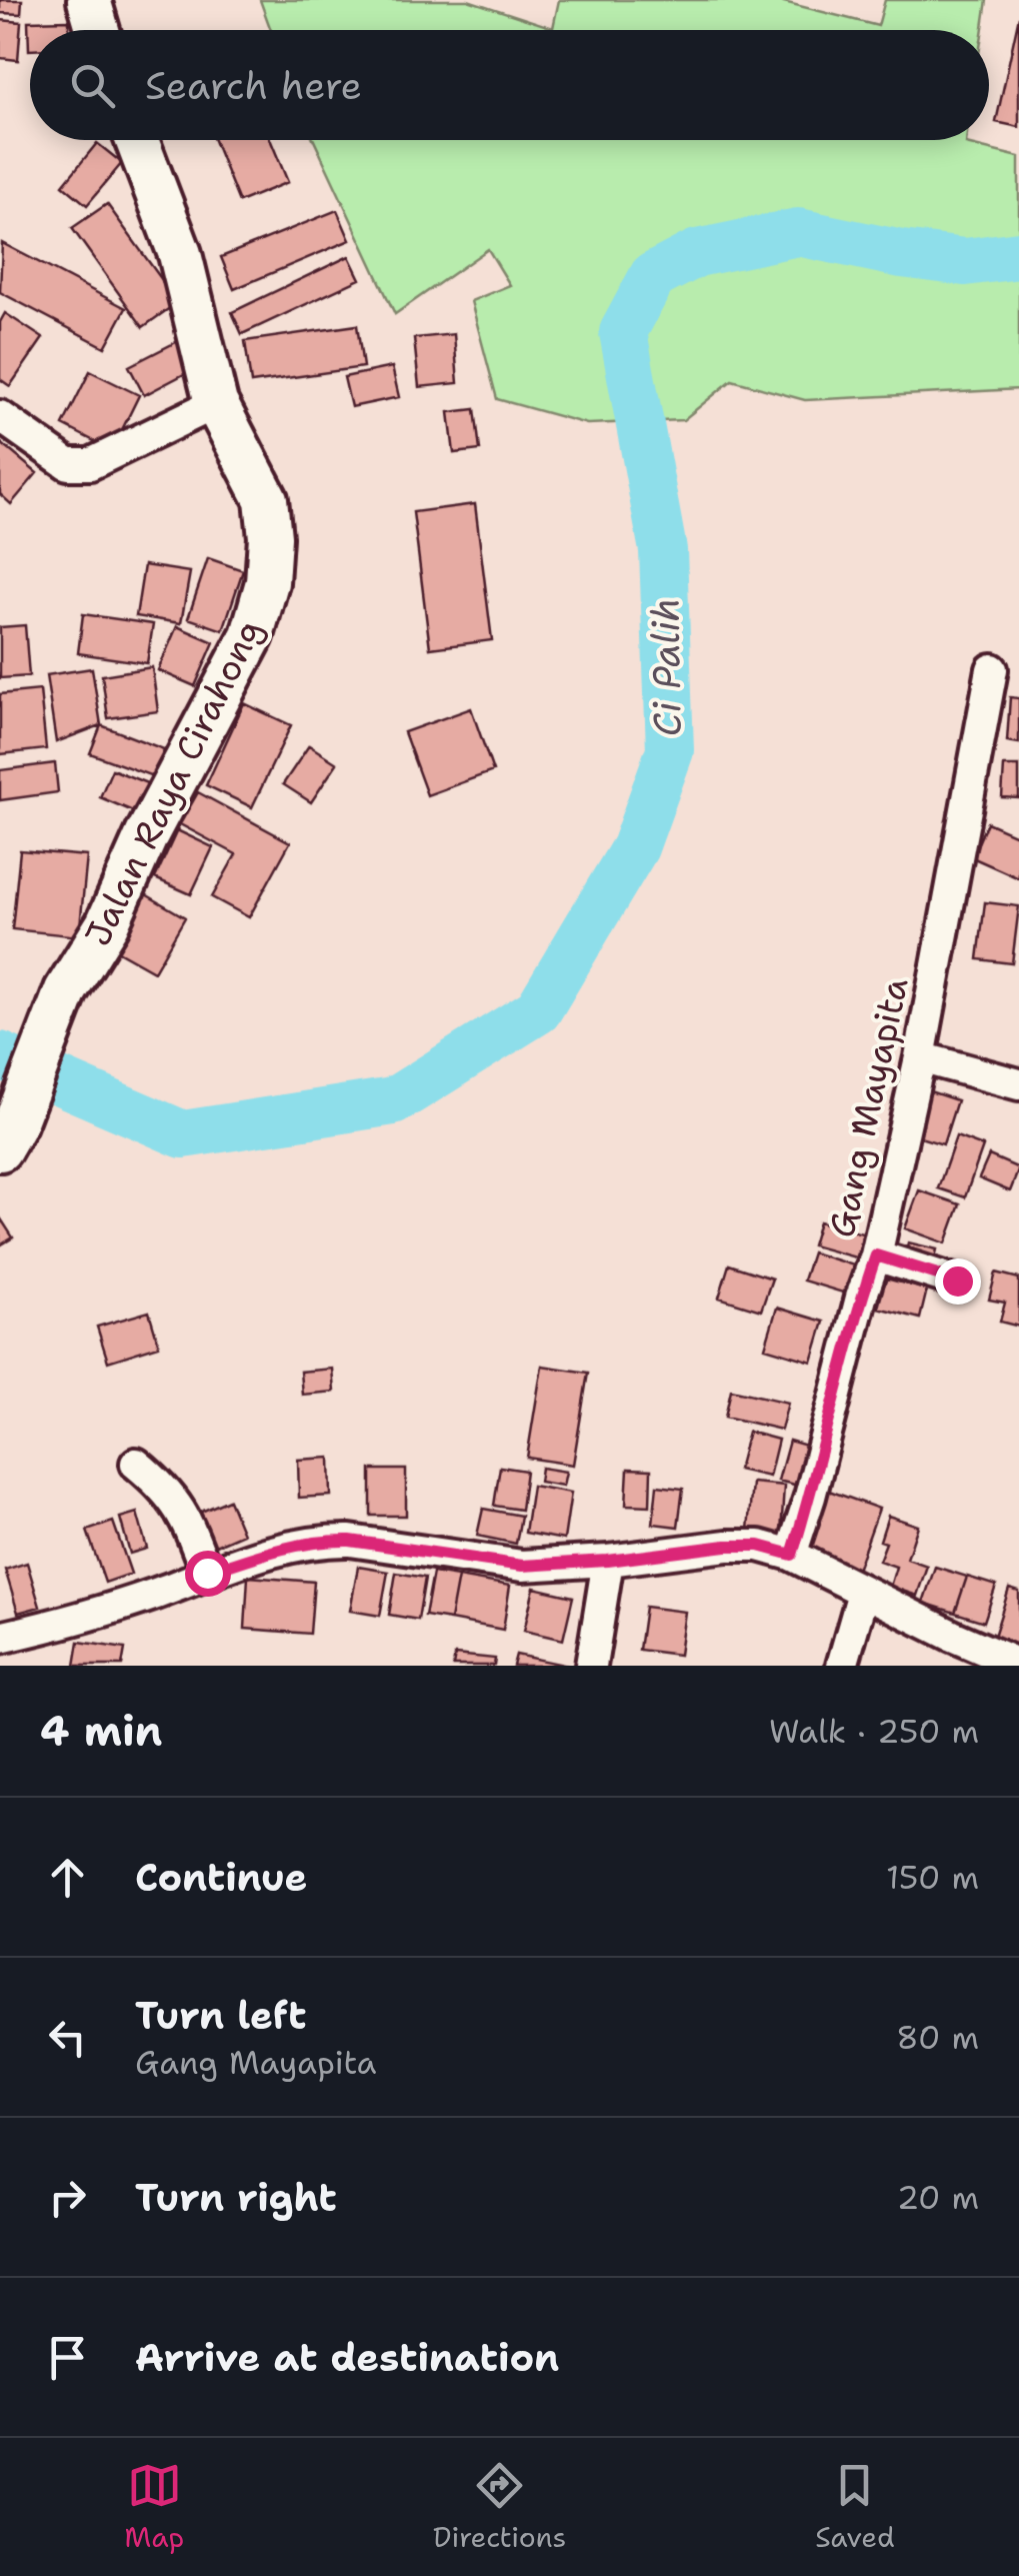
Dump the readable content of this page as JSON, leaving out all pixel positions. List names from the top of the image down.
{
  "streets": {
    "street": ["Jalan Raya Cirahong", "Gang Mayapita"]
  },
  "water": ["Ci Palih"],
  "page": {
    "search": "Search here",
    "heading": ["4 min", "Walk · 250 m"],
    "list": [
      ["Continue", "150 m"],
      ["Turn left", "Gang Mayapita", "80 m"],
      ["Turn right", "20 m"],
      "Arrive at destination"
    ],
    "nav": ["Map", "Directions", "Saved"]
  }
}
